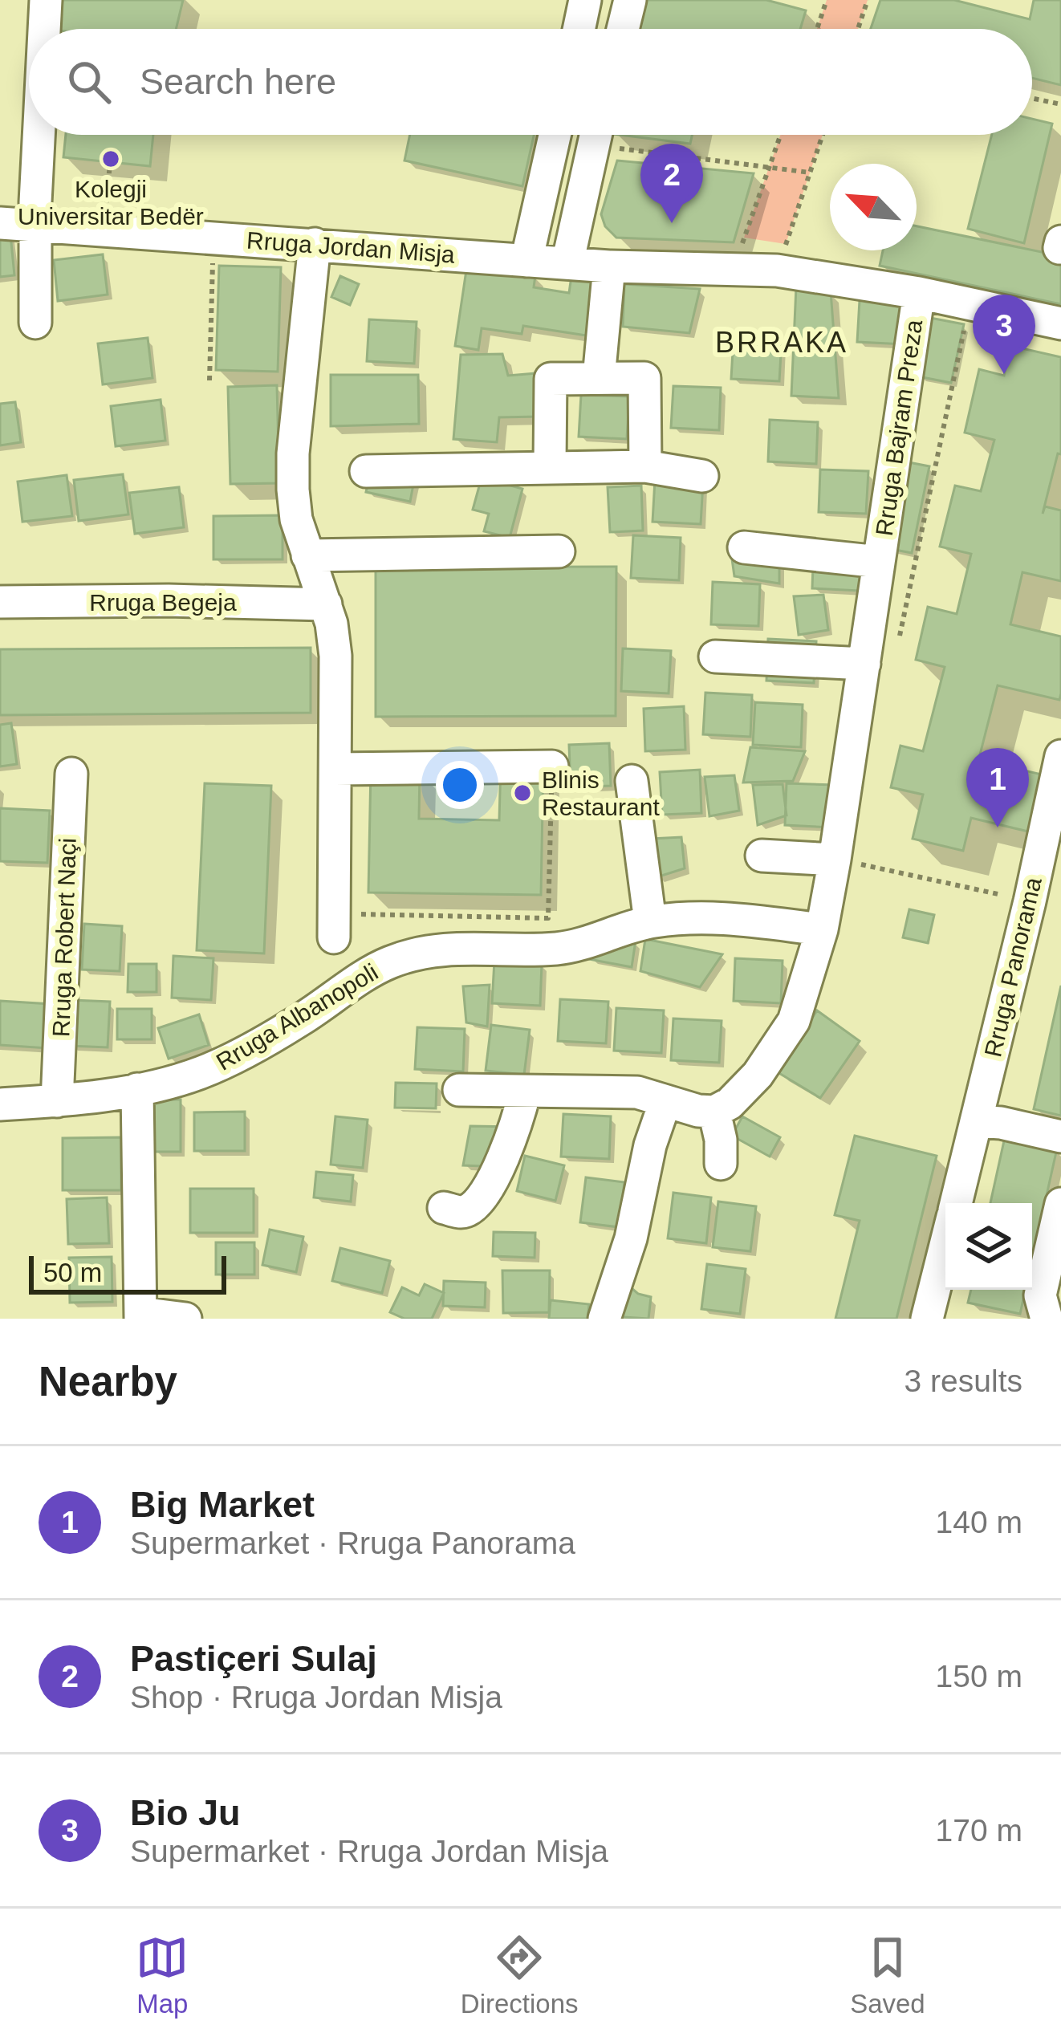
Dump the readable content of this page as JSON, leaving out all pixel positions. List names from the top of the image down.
{
  "streets": {
    "street": [
      "Rruga Jordan Misja",
      "Rruga Bajram Preza",
      "Rruga Begeja",
      "Rruga Robert Naçi",
      "Rruga Panorama",
      "Rruga Albanopoli"
    ]
  },
  "crossings": [
    ["Rruga Jordan Misja", "Rruga Bajram Preza"],
    ["Rruga Bajram Preza", "Rruga Albanopoli"],
    ["Rruga Robert Naçi", "Rruga Albanopoli"]
  ],
  "districts": ["BRRAKA"],
  "places": ["Kolegji Universitar Bedër", "Blinis Restaurant"],
  "scale_bar": "50 m",
  "north": "top left",
  "page": {
    "search": "Search here",
    "pins": ["2", "3", "1"],
    "scale": "50 m",
    "heading": ["Nearby", "3 results"],
    "list": [
      {
        "mark": "1",
        "name": "Big Market",
        "note": "Supermarket · Rruga Panorama",
        "value": "140 m"
      },
      {
        "mark": "2",
        "name": "Pastiçeri Sulaj",
        "note": "Shop · Rruga Jordan Misja",
        "value": "150 m"
      },
      {
        "mark": "3",
        "name": "Bio Ju",
        "note": "Supermarket · Rruga Jordan Misja",
        "value": "170 m"
      }
    ],
    "nav": ["Map", "Directions", "Saved"]
  }
}
